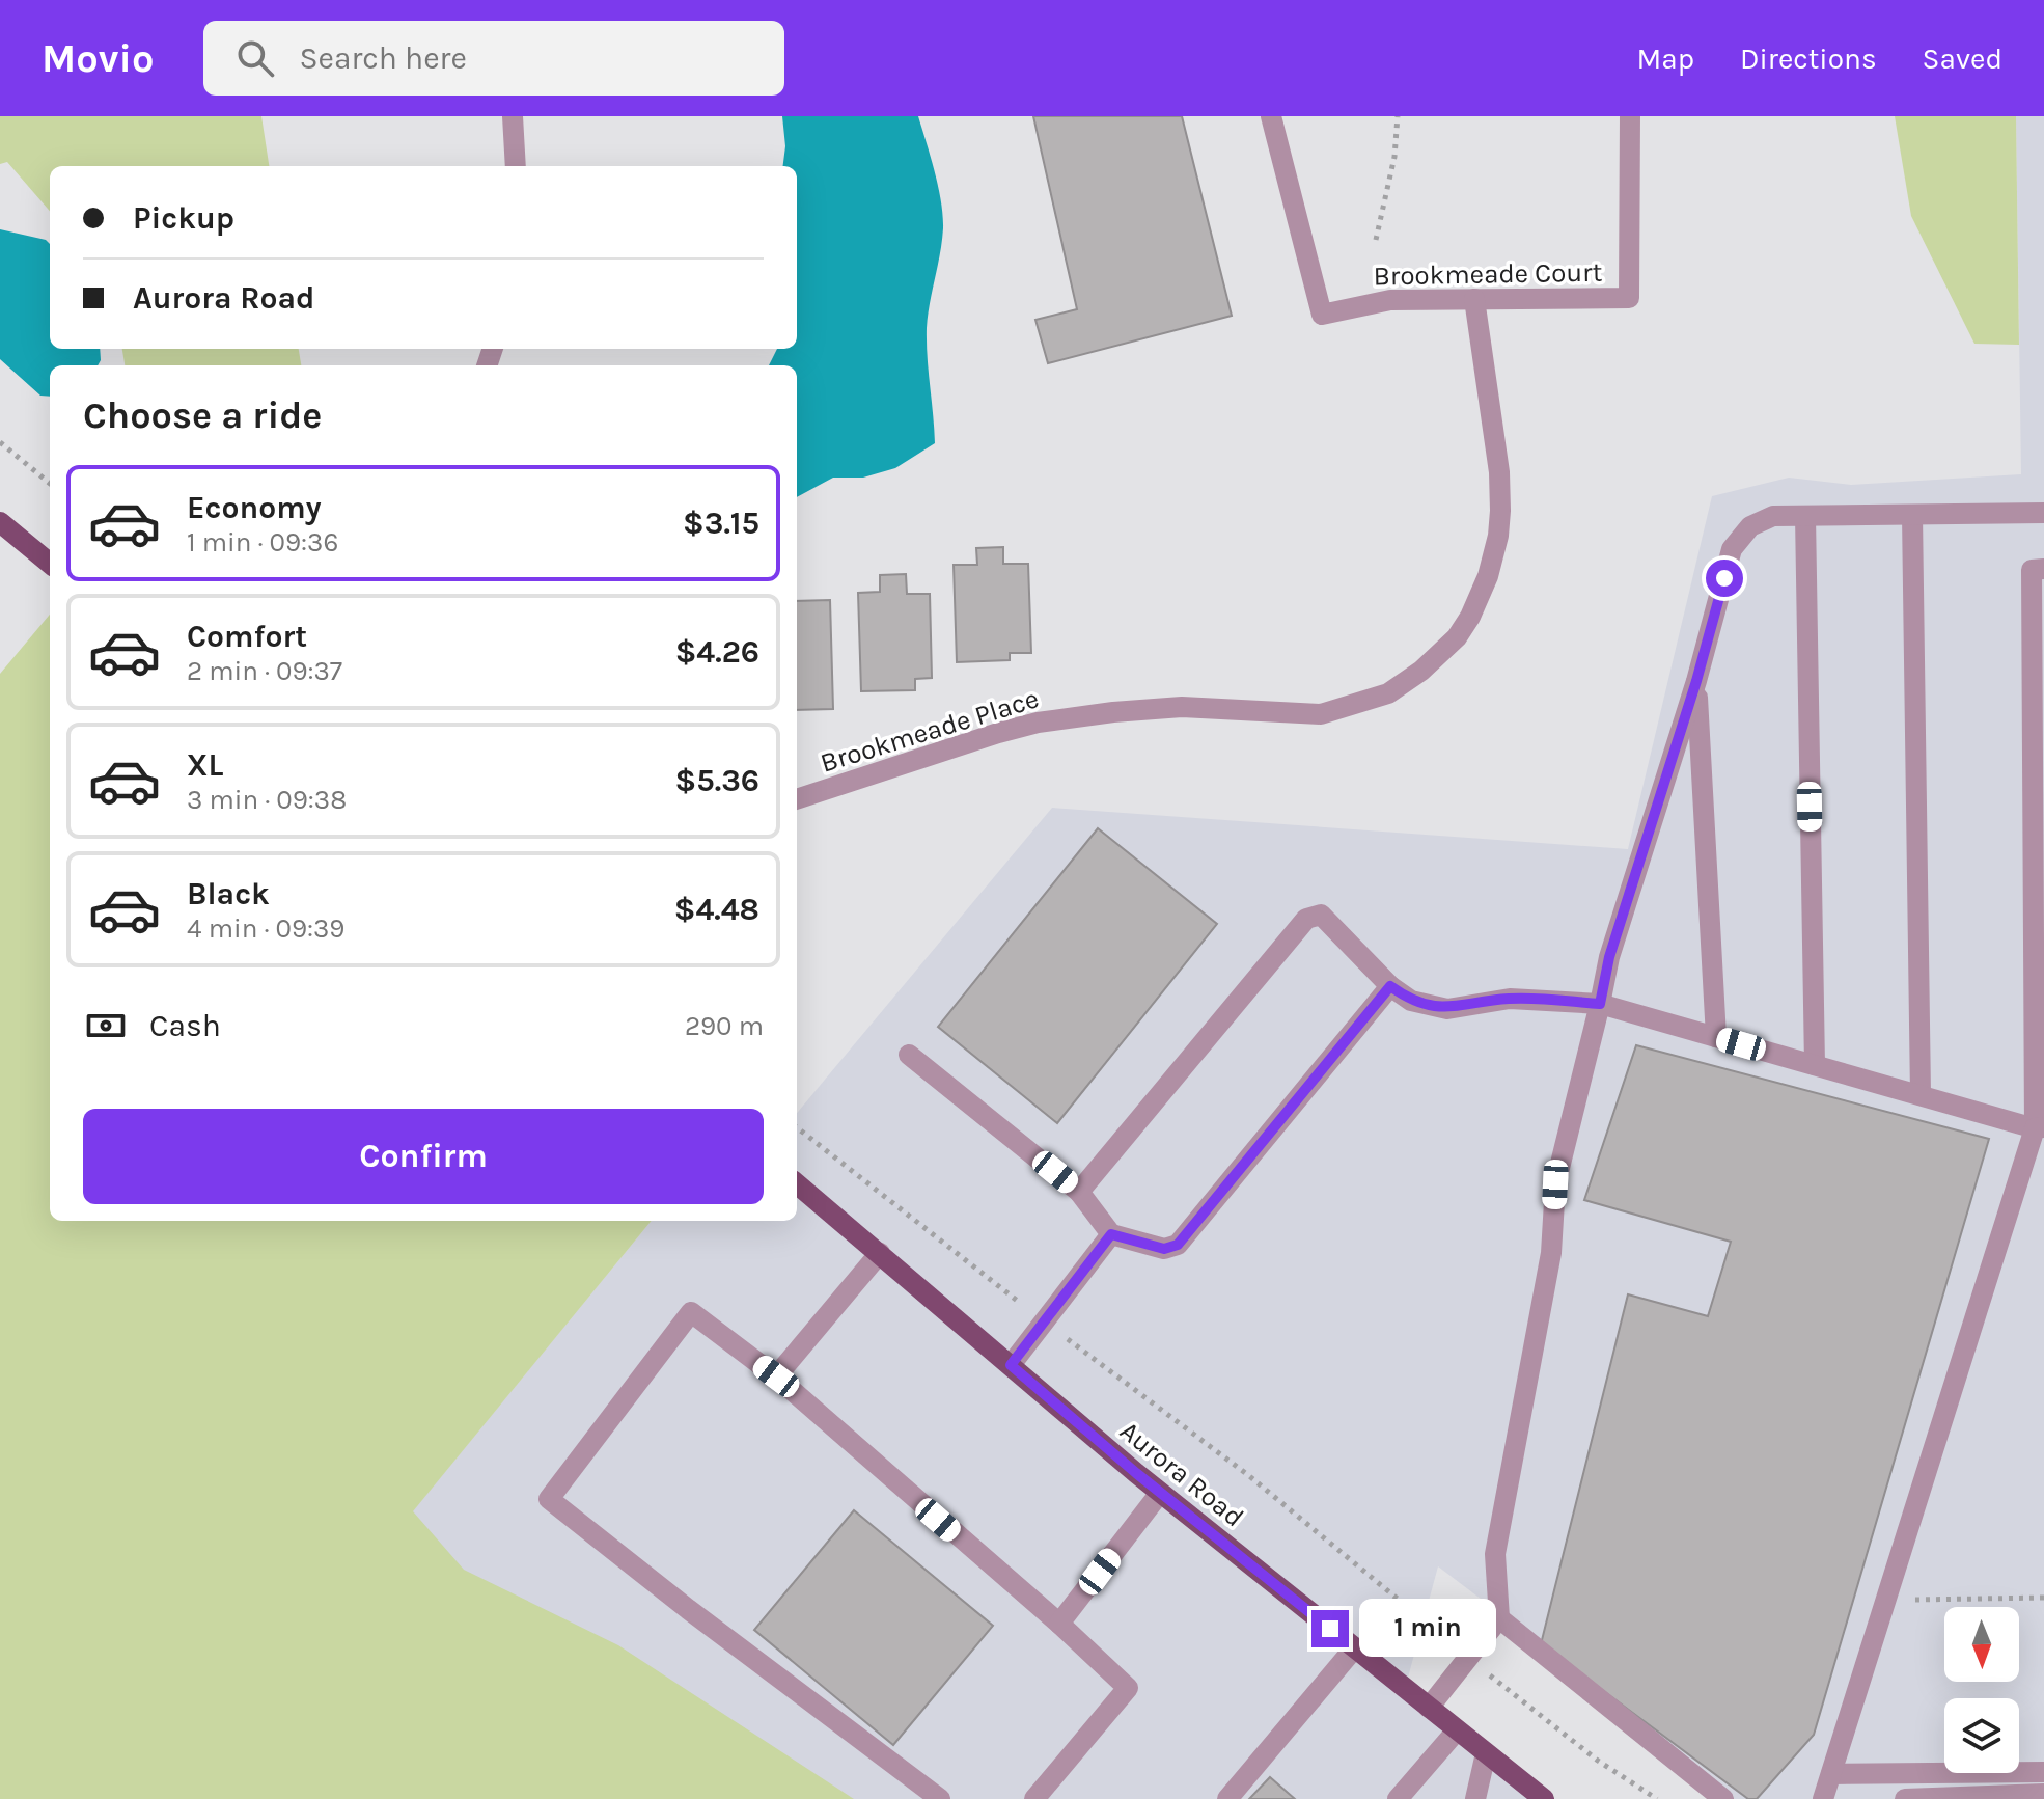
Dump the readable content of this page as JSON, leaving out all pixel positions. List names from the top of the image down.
{
  "streets": {
    "main road": ["Aurora Road"],
    "street": ["Brookmeade Court", "Brookmeade Place"]
  },
  "crossings": [
    ["Brookmeade Court", "Brookmeade Place"]
  ],
  "north": "bottom",
  "page": {
    "header": "Movio",
    "search": "Search here",
    "nav": ["Map", "Directions", "Saved"],
    "banner": ["Pickup", "Aurora Road"],
    "heading": "Choose a ride",
    "list": [
      {
        "name": "Economy",
        "note": "1 min · 09:36",
        "value": "$3.15"
      },
      {
        "name": "Comfort",
        "note": "2 min · 09:37",
        "value": "$4.26"
      },
      {
        "name": "XL",
        "note": "3 min · 09:38",
        "value": "$5.36"
      },
      {
        "name": "Black",
        "note": "4 min · 09:39",
        "value": "$4.48"
      }
    ],
    "pay": ["Cash", "290 m"],
    "buttons": "Confirm",
    "bubble": "1 min"
  }
}
